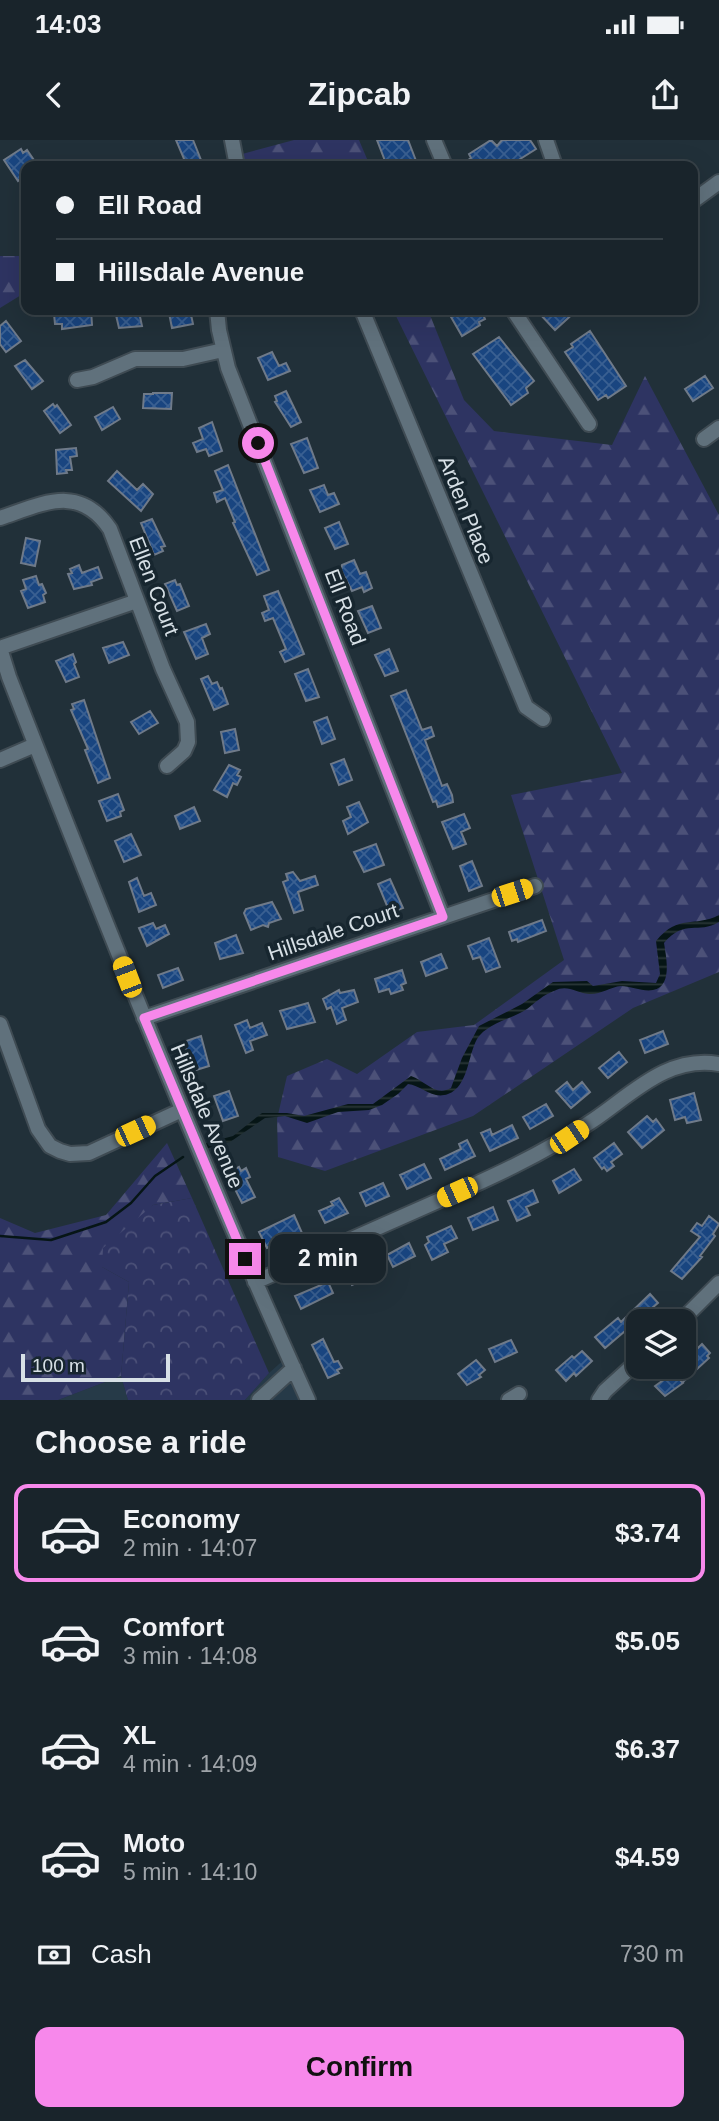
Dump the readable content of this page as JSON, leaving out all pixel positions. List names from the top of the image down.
{
  "streets": {
    "street": [
      "Arden Place",
      "Ellen Court",
      "Ell Road",
      "Hillsdale Court",
      "Hillsdale Avenue"
    ]
  },
  "crossings": [
    ["Ell Road", "Hillsdale Court"],
    ["Hillsdale Court", "Hillsdale Avenue"]
  ],
  "scale_bar": "100 m",
  "page": {
    "status": "14:03",
    "header": "Zipcab",
    "banner": ["Ell Road", "Hillsdale Avenue"],
    "bubble": "2 min",
    "scale": "100 m",
    "heading": "Choose a ride",
    "list": [
      {
        "name": "Economy",
        "note": "2 min · 14:07",
        "value": "$3.74"
      },
      {
        "name": "Comfort",
        "note": "3 min · 14:08",
        "value": "$5.05"
      },
      {
        "name": "XL",
        "note": "4 min · 14:09",
        "value": "$6.37"
      },
      {
        "name": "Moto",
        "note": "5 min · 14:10",
        "value": "$4.59"
      }
    ],
    "pay": ["Cash", "730 m"],
    "buttons": "Confirm"
  }
}
